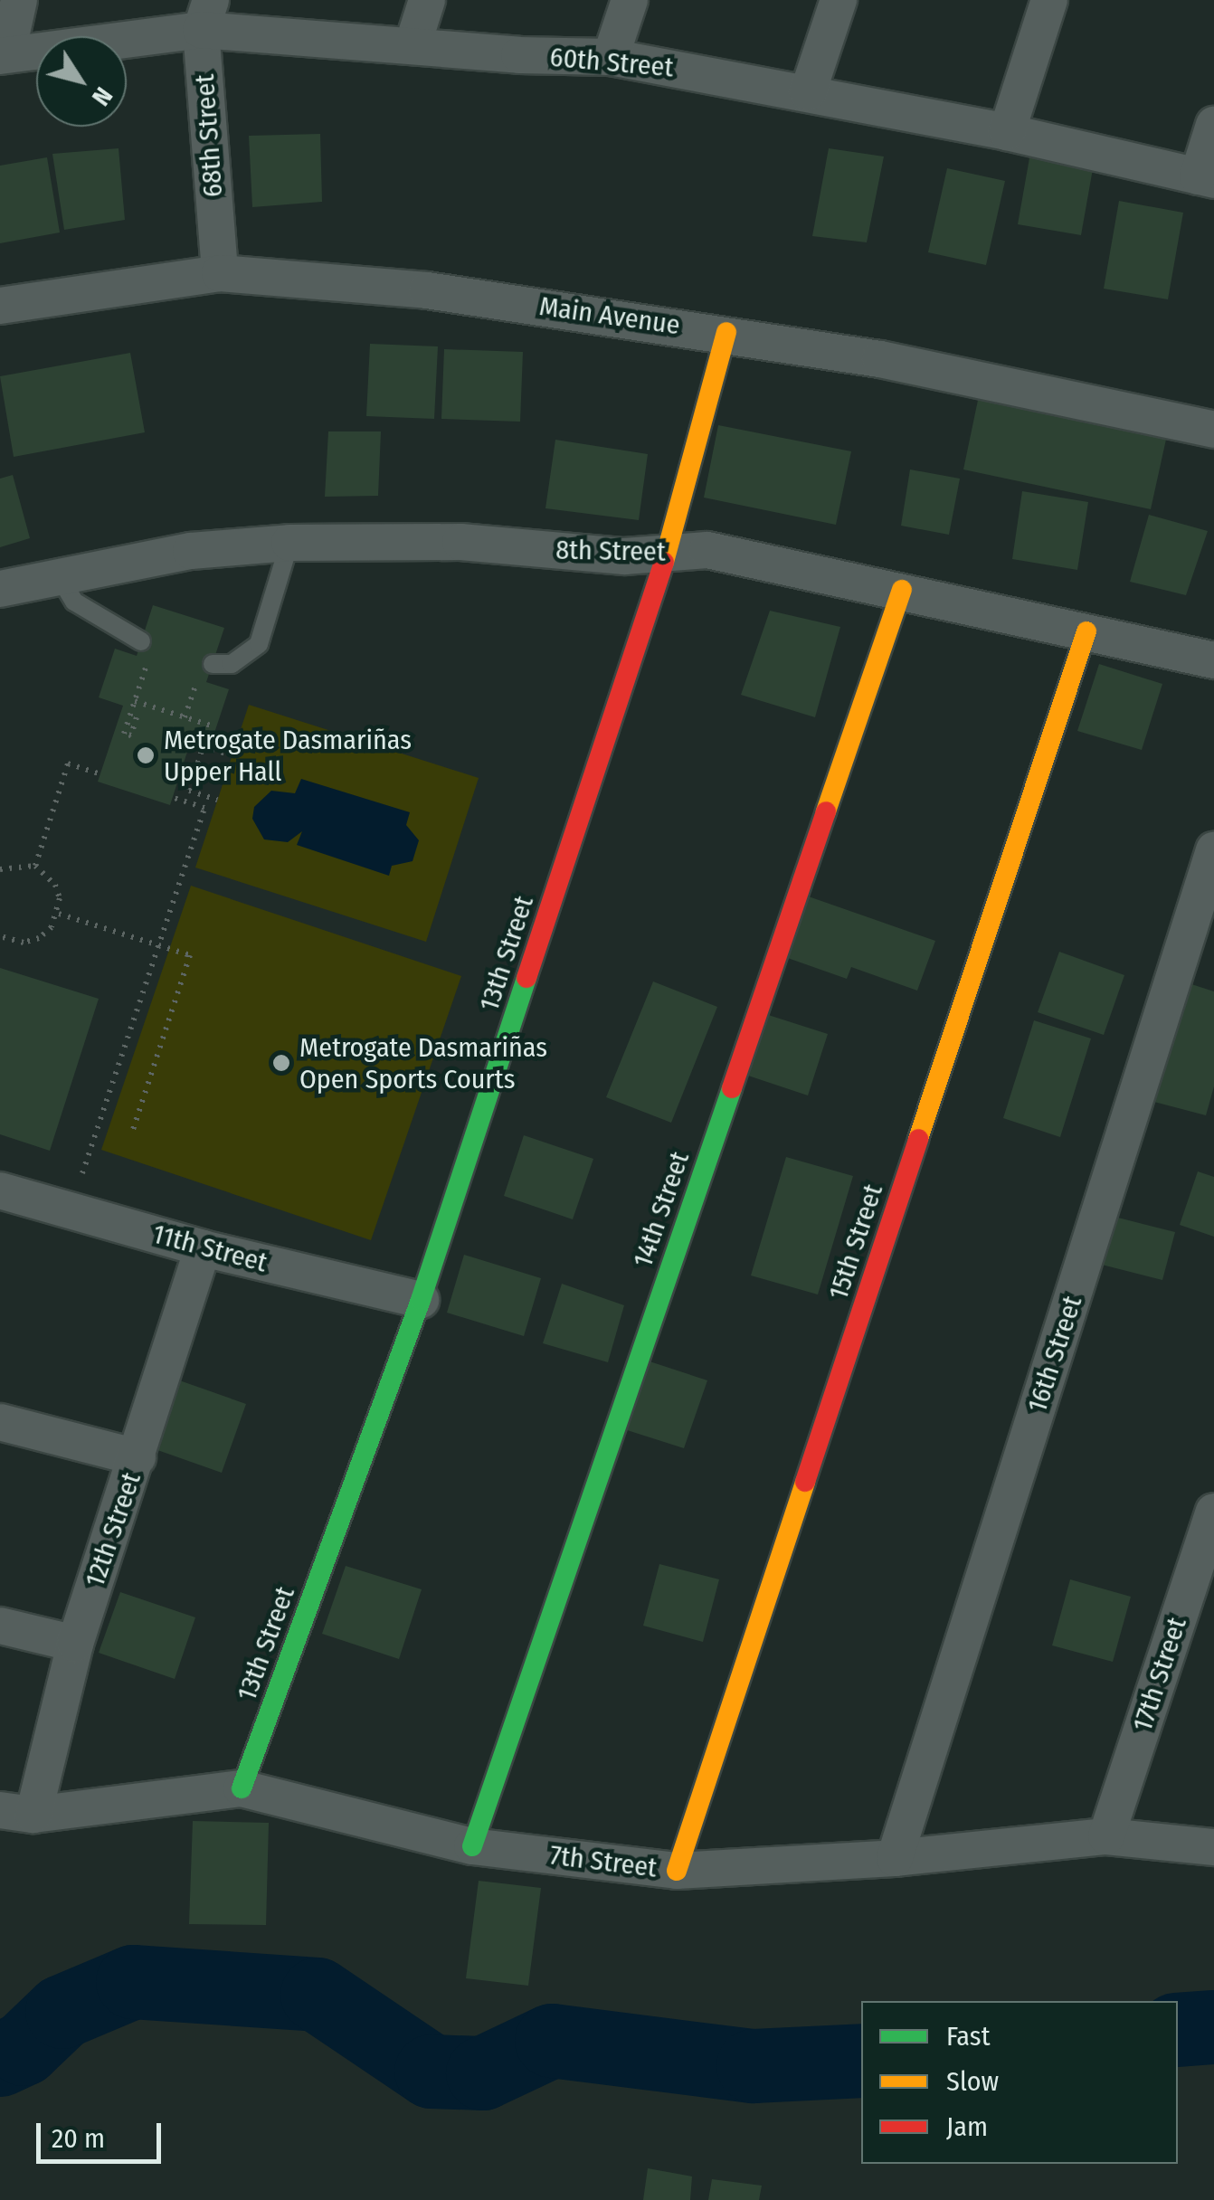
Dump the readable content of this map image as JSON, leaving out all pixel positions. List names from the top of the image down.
{
  "streets": {
    "street": [
      "60th Street",
      "68th Street",
      "Main Avenue",
      "8th Street",
      "13th Street",
      "14th Street",
      "15th Street",
      "11th Street",
      "16th Street",
      "12th Street",
      "17th Street",
      "7th Street"
    ]
  },
  "crossings": [
    ["60th Street", "68th Street"],
    ["68th Street", "Main Avenue"],
    ["Main Avenue", "13th Street"],
    ["8th Street", "13th Street"],
    ["8th Street", "14th Street"],
    ["8th Street", "15th Street"],
    ["13th Street", "11th Street"],
    ["13th Street", "7th Street"],
    ["14th Street", "7th Street"],
    ["15th Street", "7th Street"],
    ["11th Street", "12th Street"],
    ["16th Street", "7th Street"],
    ["12th Street", "7th Street"],
    ["17th Street", "7th Street"]
  ],
  "places": ["Metrogate Dasmariñas Upper Hall", "Metrogate Dasmariñas Open Sports Courts"],
  "legend": ["Fast", "Slow", "Jam"],
  "scale_bar": "20 m",
  "north": "bottom right"
}
